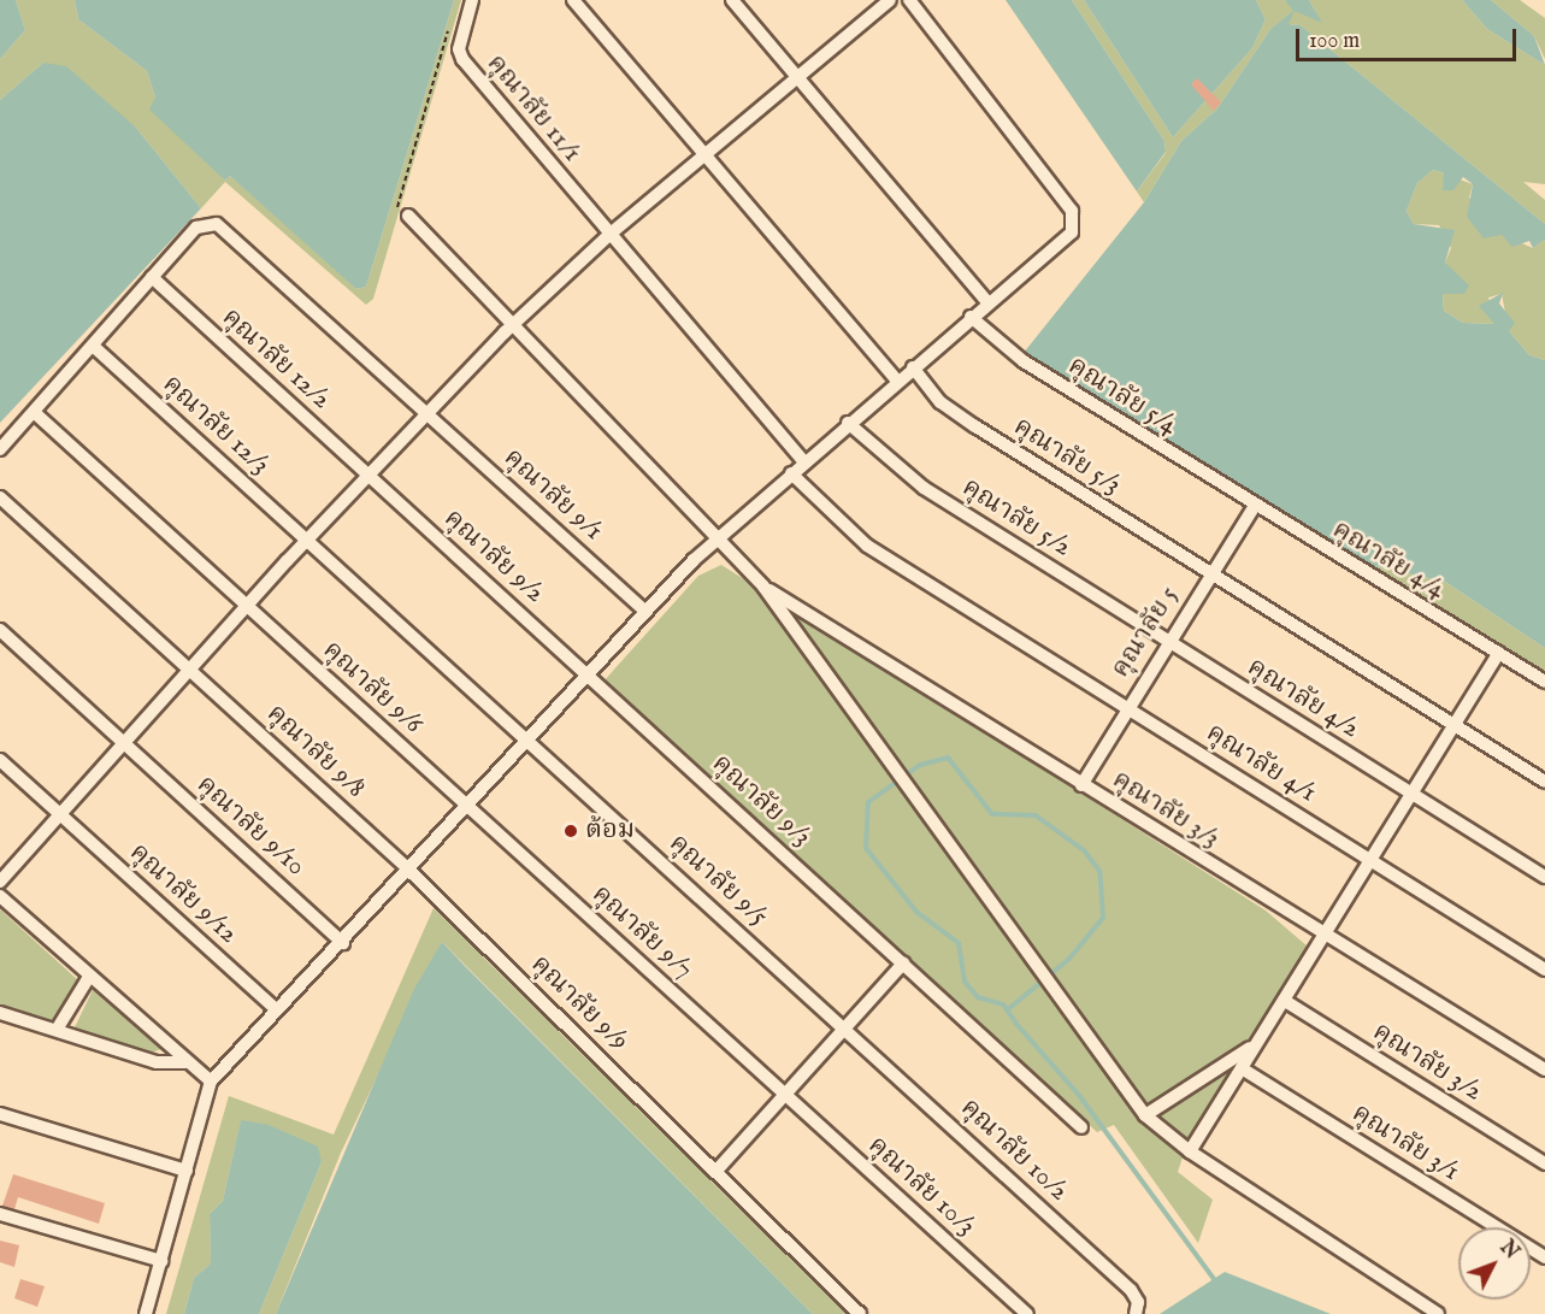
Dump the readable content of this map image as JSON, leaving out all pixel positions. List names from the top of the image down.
{
  "streets": {
    "street": [
      "คุณาลัย 11/1",
      "คุณาลัย 12/2",
      "คุณาลัย 5/4",
      "คุณาลัย 12/3",
      "คุณาลัย 5/3",
      "คุณาลัย 9/1",
      "คุณาลัย 5/2",
      "คุณาลัย 9/2",
      "คุณาลัย 4/4",
      "คุณาลัย 5",
      "คุณาลัย 9/6",
      "คุณาลัย 4/2",
      "คุณาลัย 9/8",
      "คุณาลัย 4/1",
      "คุณาลัย 9/3",
      "คุณาลัย 3/3",
      "คุณาลัย 9/10",
      "คุณาลัย 9/5",
      "คุณาลัย 9/12",
      "คุณาลัย 9/7",
      "คุณาลัย 9/9",
      "คุณาลัย 3/2",
      "คุณาลัย 3/1",
      "คุณาลัย 10/2",
      "คุณาลัย 10/3"
    ]
  },
  "crossings": [
    ["คุณาลัย 12/2", "คุณาลัย 9/1"],
    ["คุณาลัย 12/2", "คุณาลัย 9/2"],
    ["คุณาลัย 5/4", "คุณาลัย 4/4"],
    ["คุณาลัย 5/4", "คุณาลัย 5"],
    ["คุณาลัย 12/3", "คุณาลัย 9/5"],
    ["คุณาลัย 5/3", "คุณาลัย 5"],
    ["คุณาลัย 5/2", "คุณาลัย 5"],
    ["คุณาลัย 5/2", "คุณาลัย 4/2"],
    ["คุณาลัย 9/2", "คุณาลัย 9/3"],
    ["คุณาลัย 4/4", "คุณาลัย 5"],
    ["คุณาลัย 5", "คุณาลัย 4/2"],
    ["คุณาลัย 5", "คุณาลัย 4/1"],
    ["คุณาลัย 5", "คุณาลัย 3/3"],
    ["คุณาลัย 9/6", "คุณาลัย 9/7"],
    ["คุณาลัย 9/8", "คุณาลัย 9/9"],
    ["คุณาลัย 9/5", "คุณาลัย 10/2"],
    ["คุณาลัย 9/7", "คุณาลัย 10/3"]
  ],
  "places": ["ต้อม"],
  "scale_bar": "100 m",
  "north": "top right"
}
